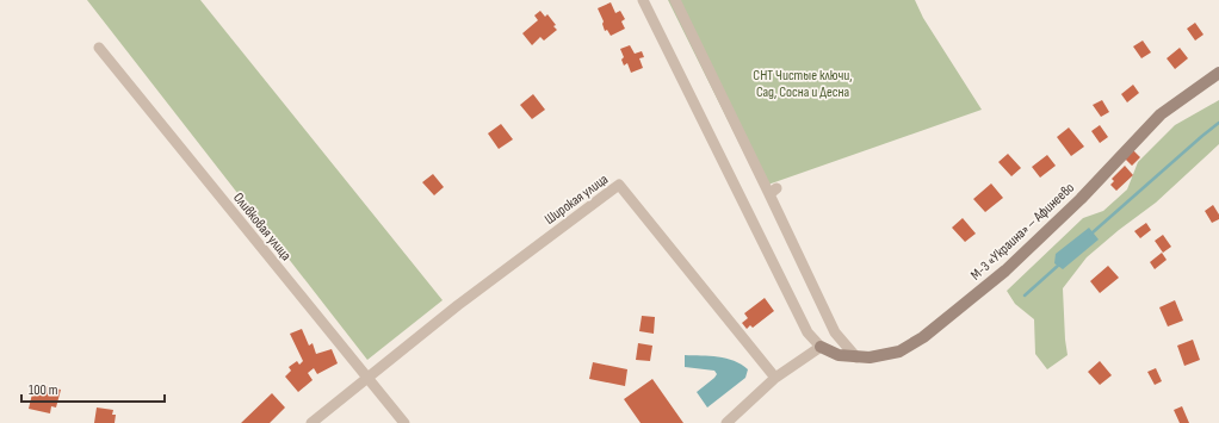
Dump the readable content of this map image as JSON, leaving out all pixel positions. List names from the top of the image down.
{
  "streets": {
    "street": ["Широкая улица", "Оливковая улица", "М-3 «Украина» – Афинеево"]
  },
  "crossings": [
    ["Широкая улица", "Оливковая улица"]
  ],
  "parks": ["СНТ Чистые ключи, Сад, Сосна и Десна"],
  "scale_bar": "100 m"
}
